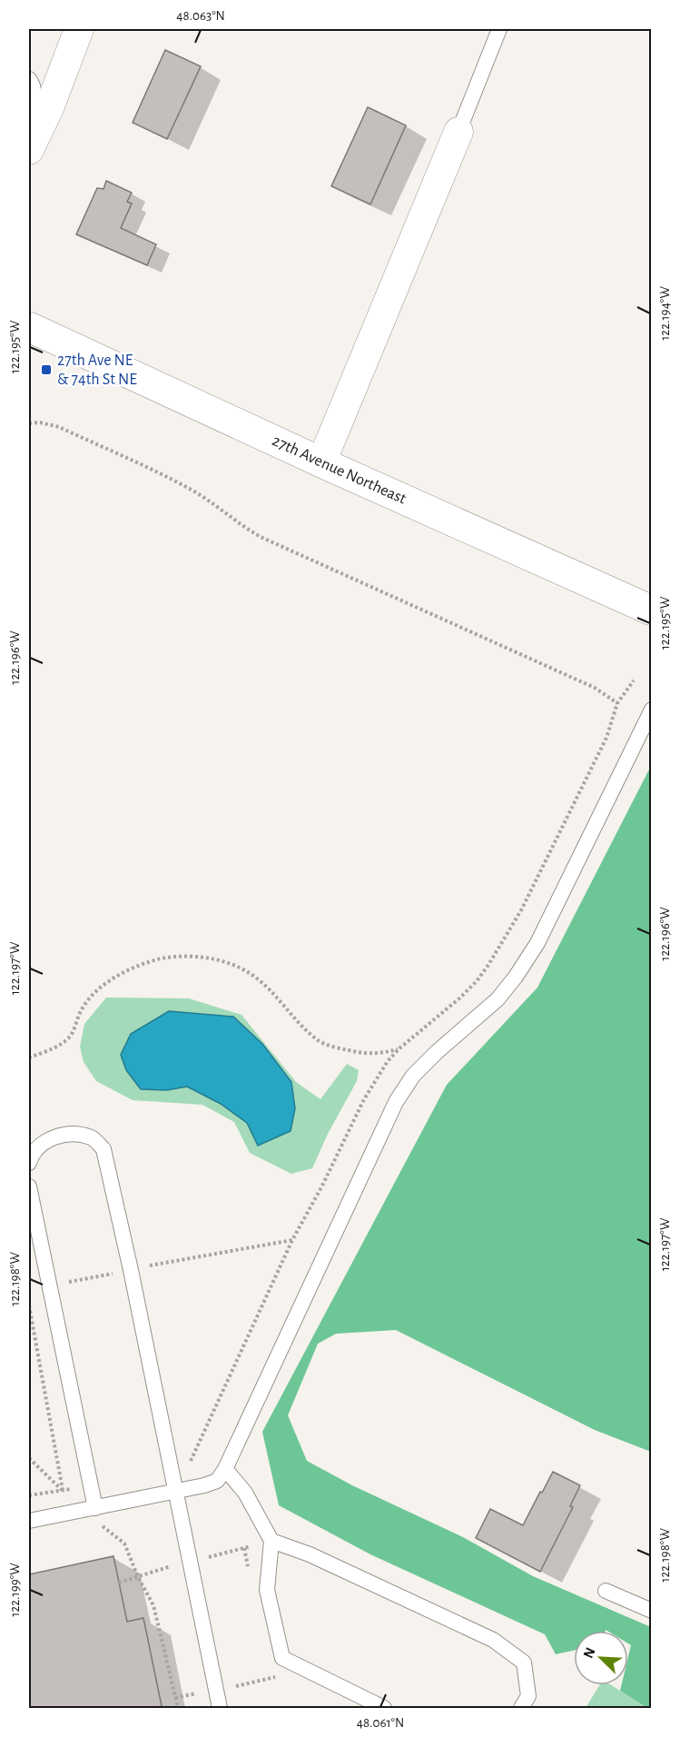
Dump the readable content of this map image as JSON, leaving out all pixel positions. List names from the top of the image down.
{
  "streets": {
    "street": ["27th Avenue Northeast"]
  },
  "places": {
    "transit": ["27th Ave NE & 74th St NE"]
  },
  "north": "top left",
  "coordinates": [
    "48.063°N",
    "122.194°W",
    "122.195°W",
    "122.196°W",
    "122.197°W",
    "122.198°W",
    "122.199°W",
    "48.061°N"
  ]
}
